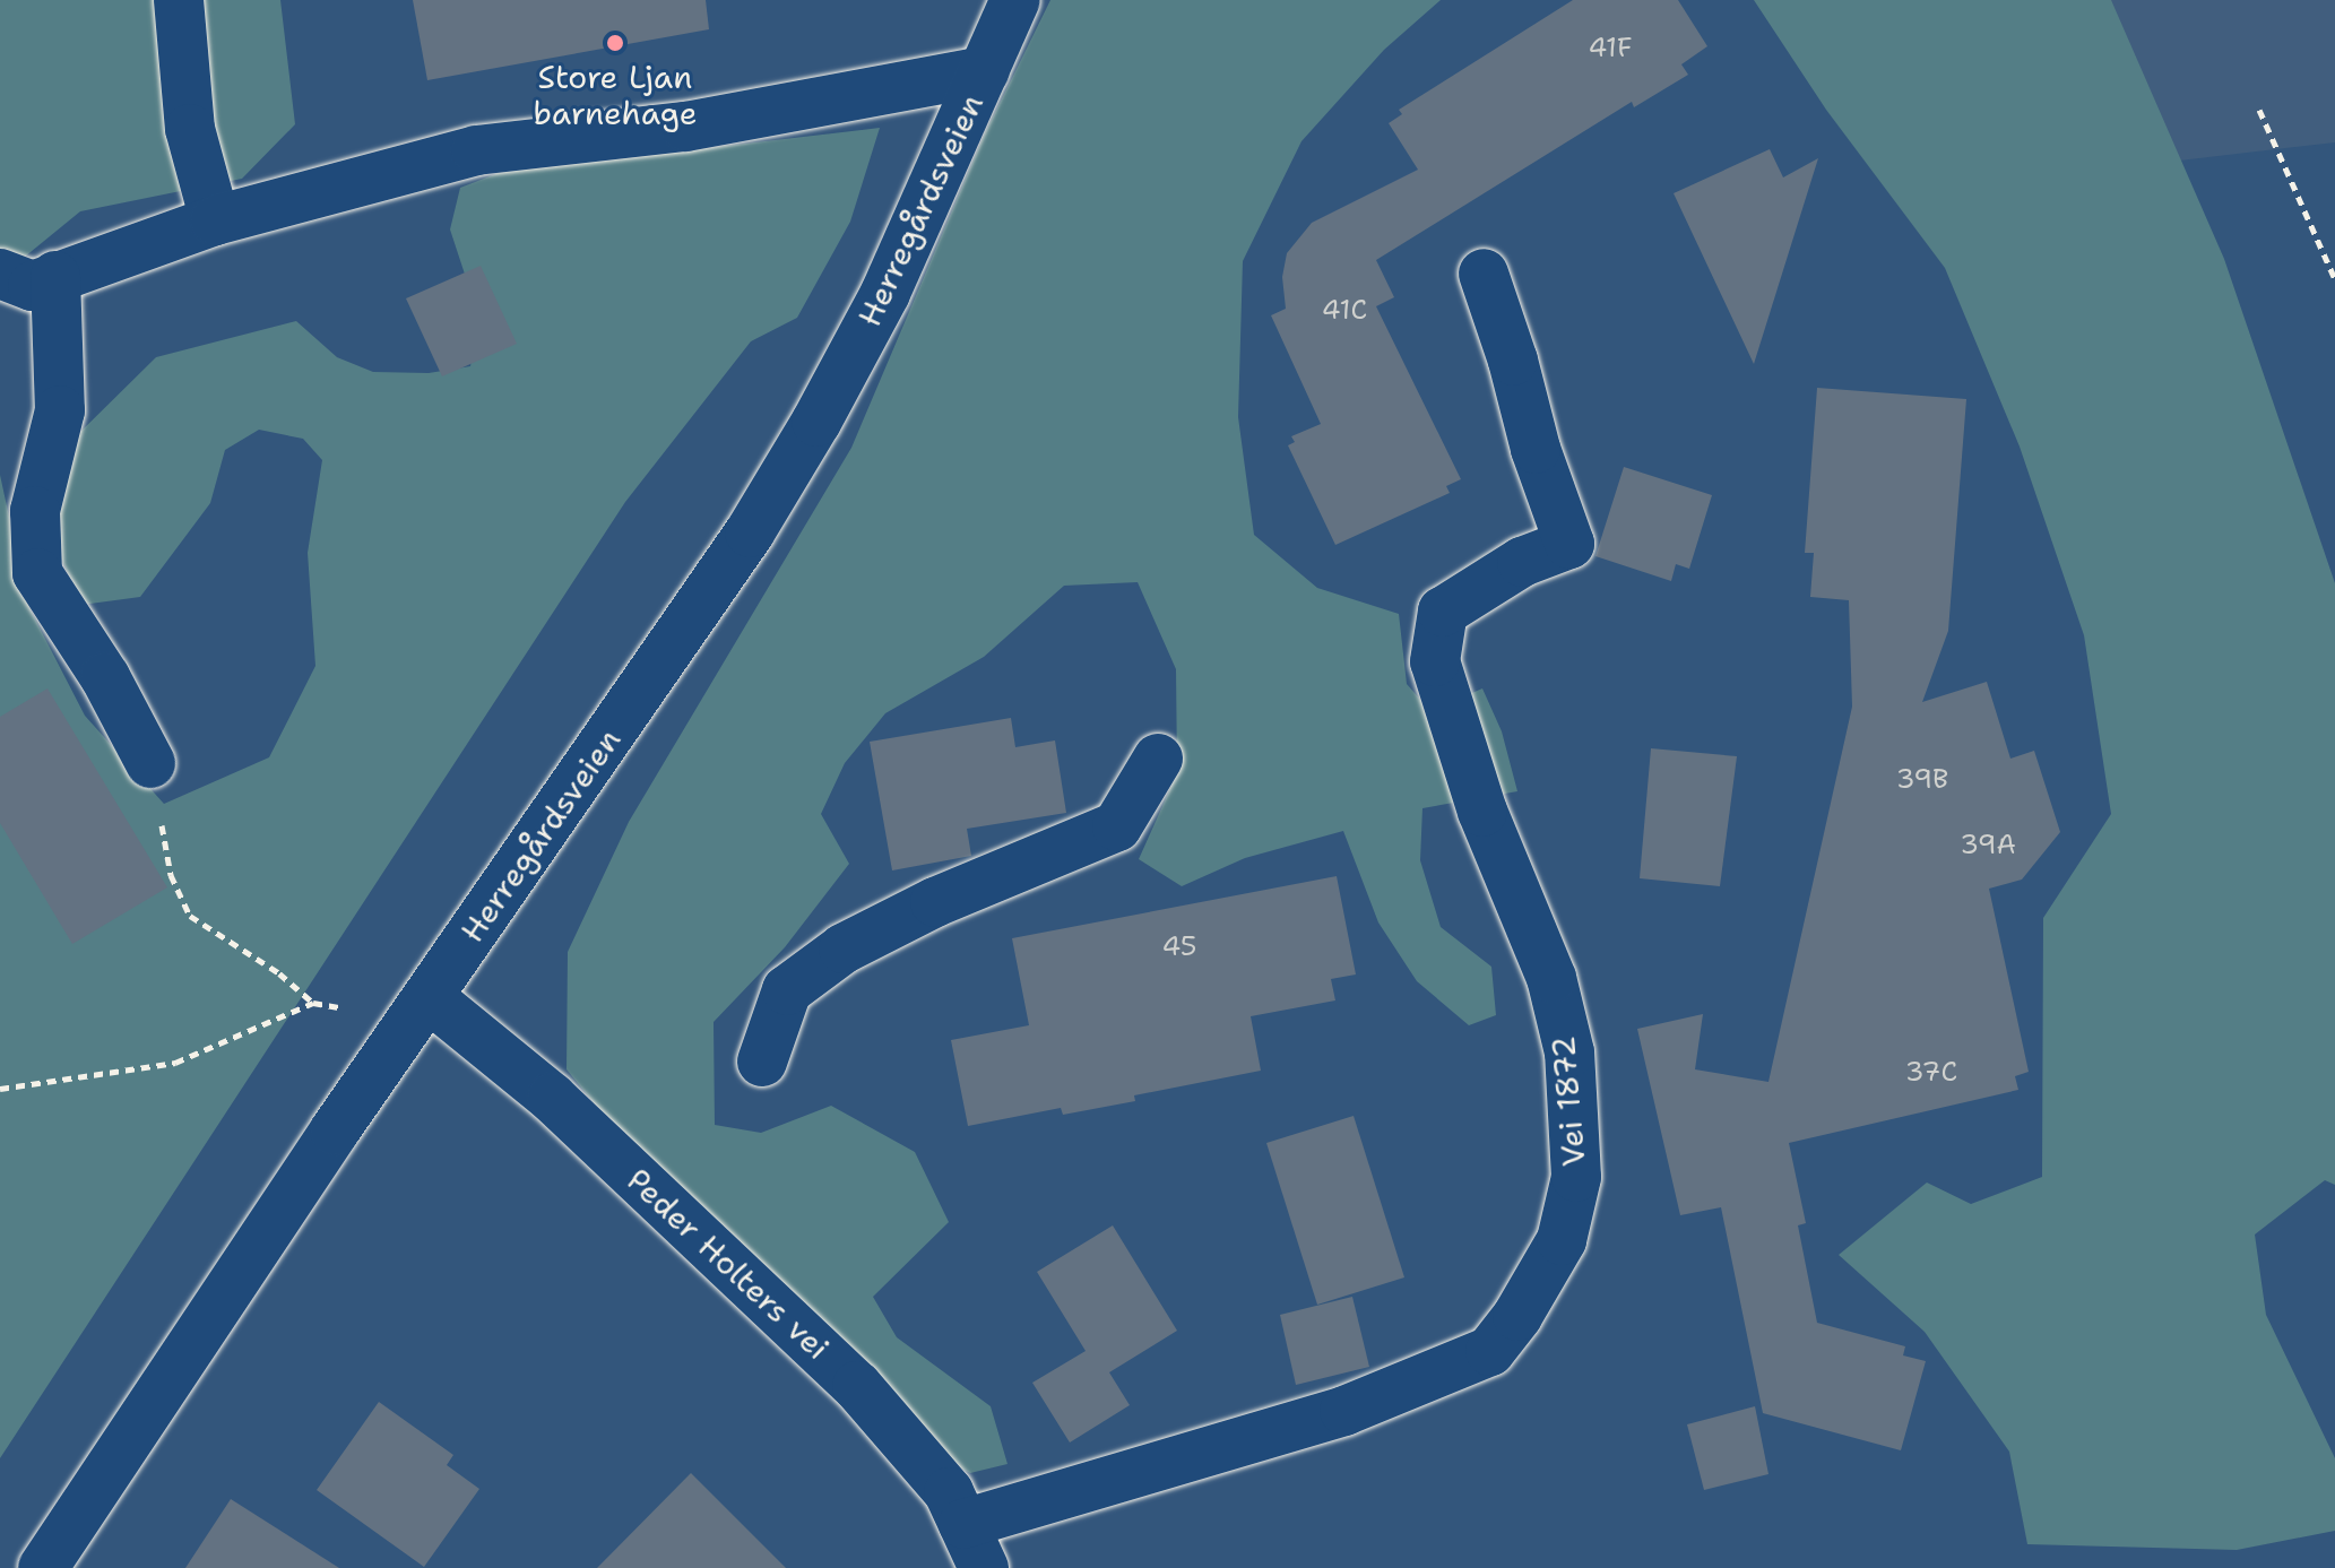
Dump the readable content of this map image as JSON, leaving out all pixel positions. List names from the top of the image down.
{
  "streets": {
    "street": ["Herregårdsveien", "Vei 1872", "Peder Holters vei"]
  },
  "crossings": [
    ["Herregårdsveien", "Peder Holters vei"],
    ["Vei 1872", "Peder Holters vei"]
  ],
  "places": ["Store Ljan barnehage"],
  "house_numbers": [
    "41F",
    "41C",
    "39B",
    "39A",
    "45",
    "37C"
  ]
}
